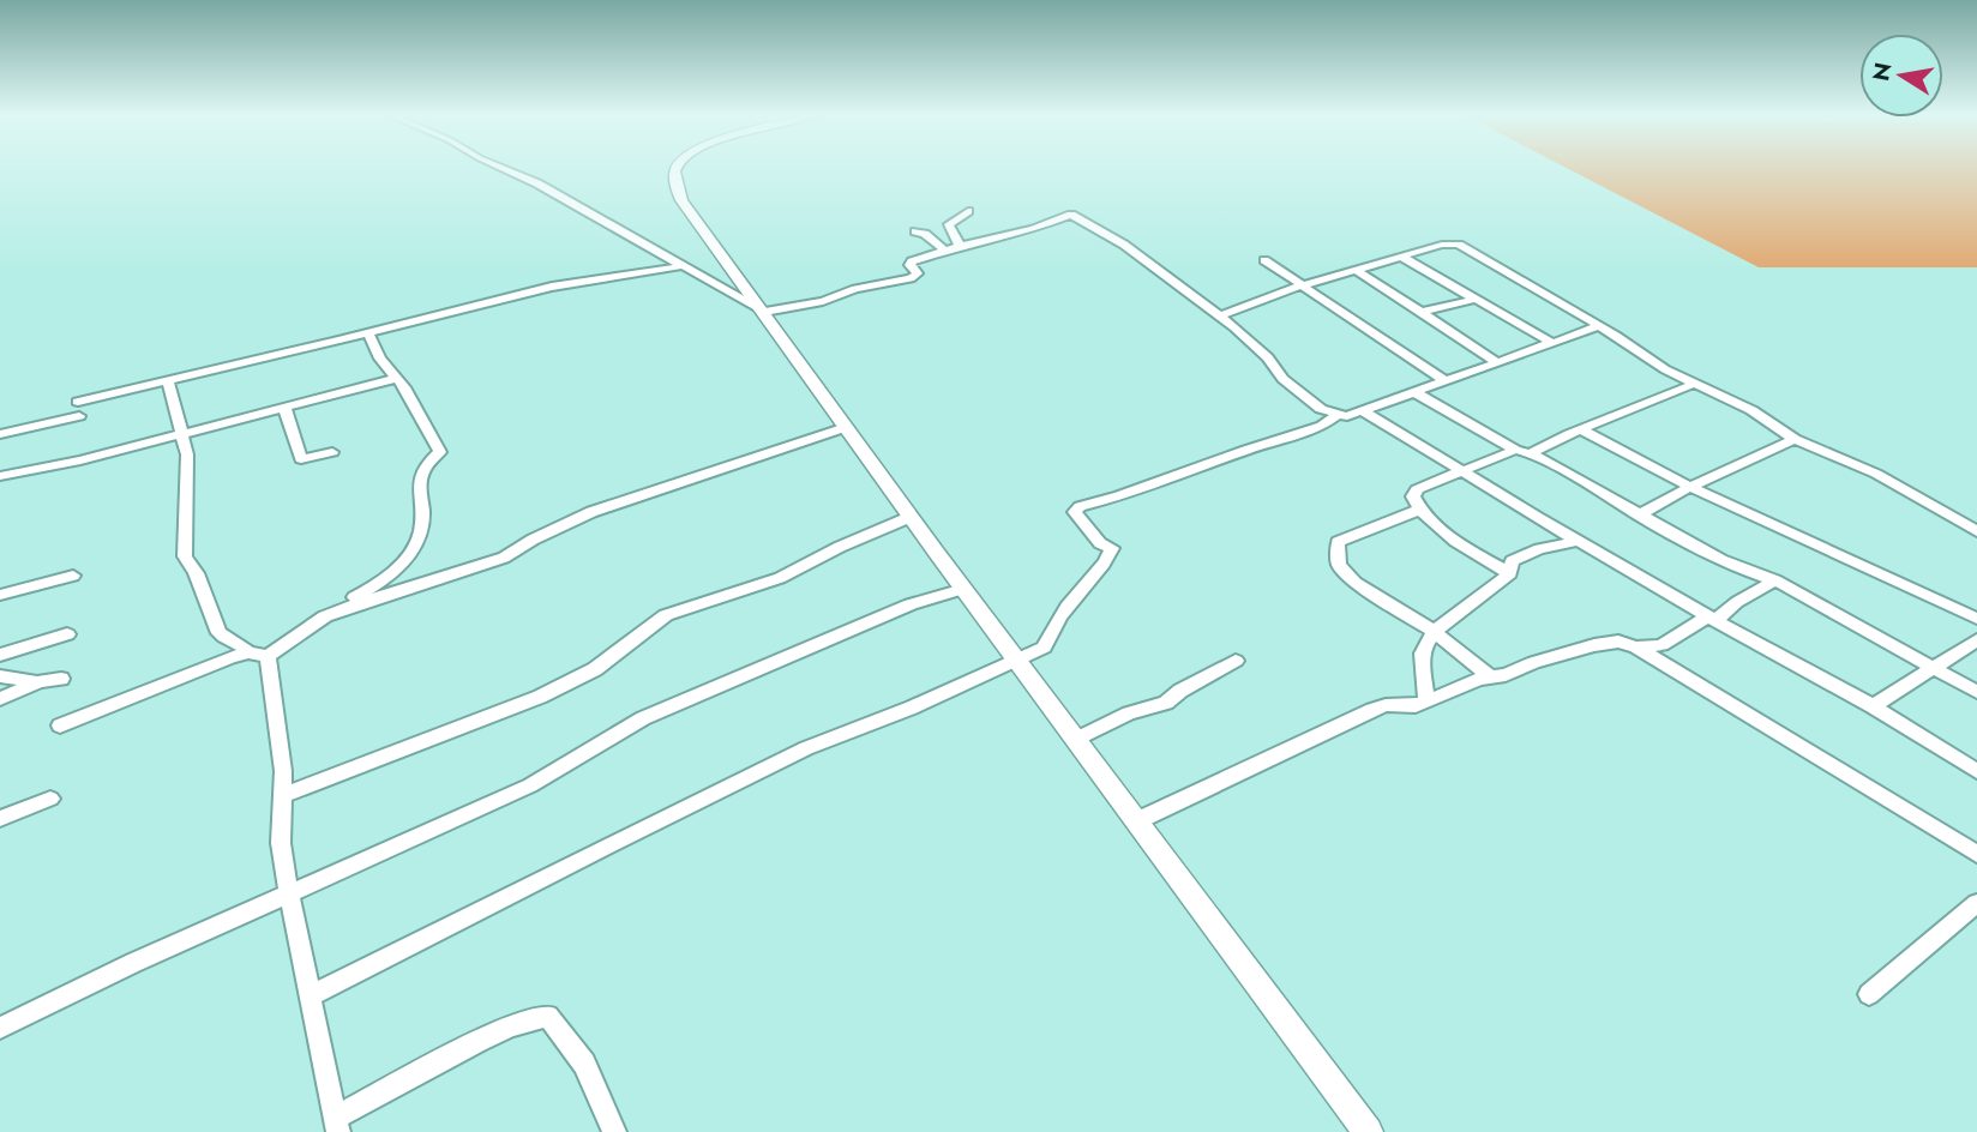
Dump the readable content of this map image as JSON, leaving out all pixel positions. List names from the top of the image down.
{
  "north": "left"
}
